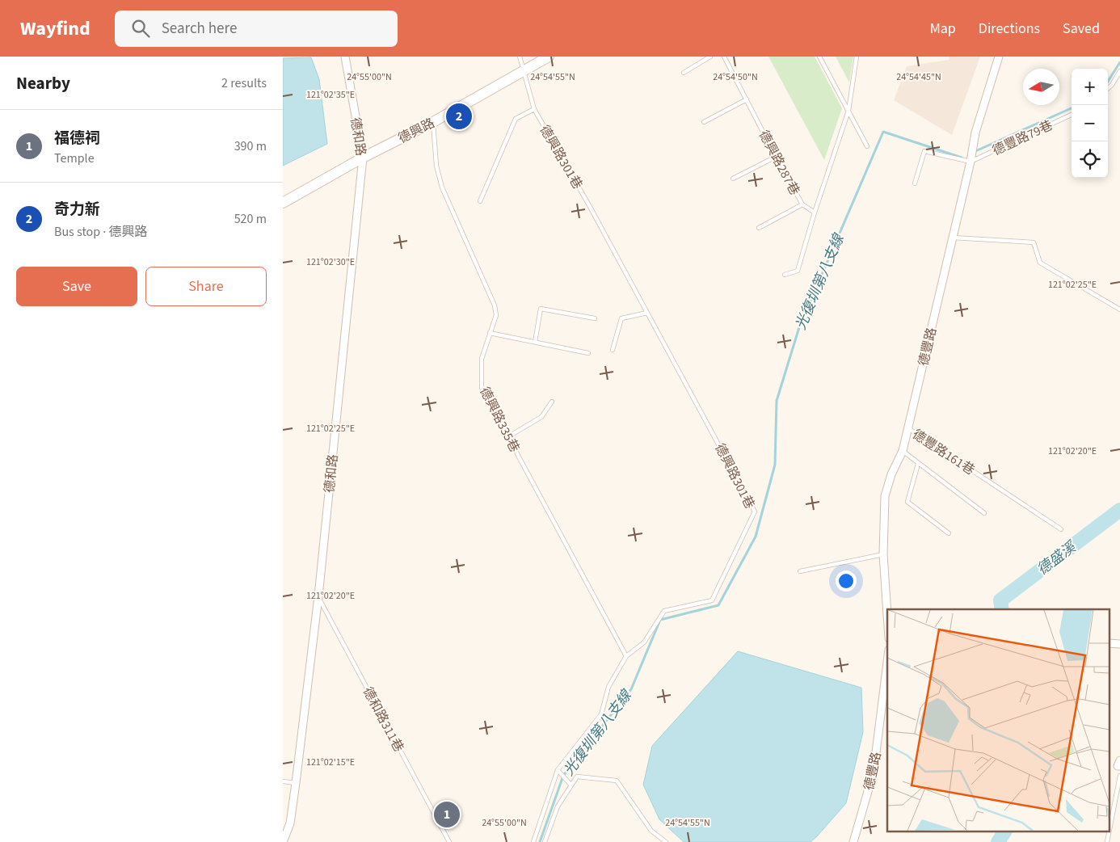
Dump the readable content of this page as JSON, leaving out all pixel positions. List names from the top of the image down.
{
  "streets": {
    "main road": ["德興路"],
    "street": ["德和路", "德豐路"],
    "lane": [
      "德豐路79巷",
      "德興路301巷",
      "德興路287巷",
      "德興路335巷",
      "德豐路161巷",
      "德和路311巷"
    ]
  },
  "crossings": [
    ["德興路", "德和路"],
    ["德興路", "德興路301巷"],
    ["德興路", "德興路335巷"],
    ["德和路", "德和路311巷"],
    ["德豐路79巷", "德豐路"],
    ["德興路301巷", "德興路335巷"],
    ["德豐路", "德豐路161巷"]
  ],
  "water": ["光復圳第八支線", "德盛溪"],
  "north": "left",
  "page": {
    "header": "Wayfind",
    "search": "Search here",
    "nav": ["Map", "Directions", "Saved"],
    "heading": ["Nearby", "2 results"],
    "map_buttons": ["+", "−"],
    "pins": ["2", "1"],
    "list": [
      {
        "mark": "1",
        "name": "福德祠",
        "note": "Temple",
        "value": "390 m"
      },
      {
        "mark": "2",
        "name": "奇力新",
        "note": "Bus stop · 德興路",
        "value": "520 m"
      }
    ],
    "buttons": ["Save", "Share"]
  },
  "coordinates": [
    "24°55'00\"N",
    "24°54'55\"N",
    "24°54'50\"N",
    "24°54'45\"N",
    "121°02'35\"E",
    "121°02'30\"E",
    "121°02'25\"E",
    "121°02'20\"E",
    "121°02'15\"E"
  ]
}
